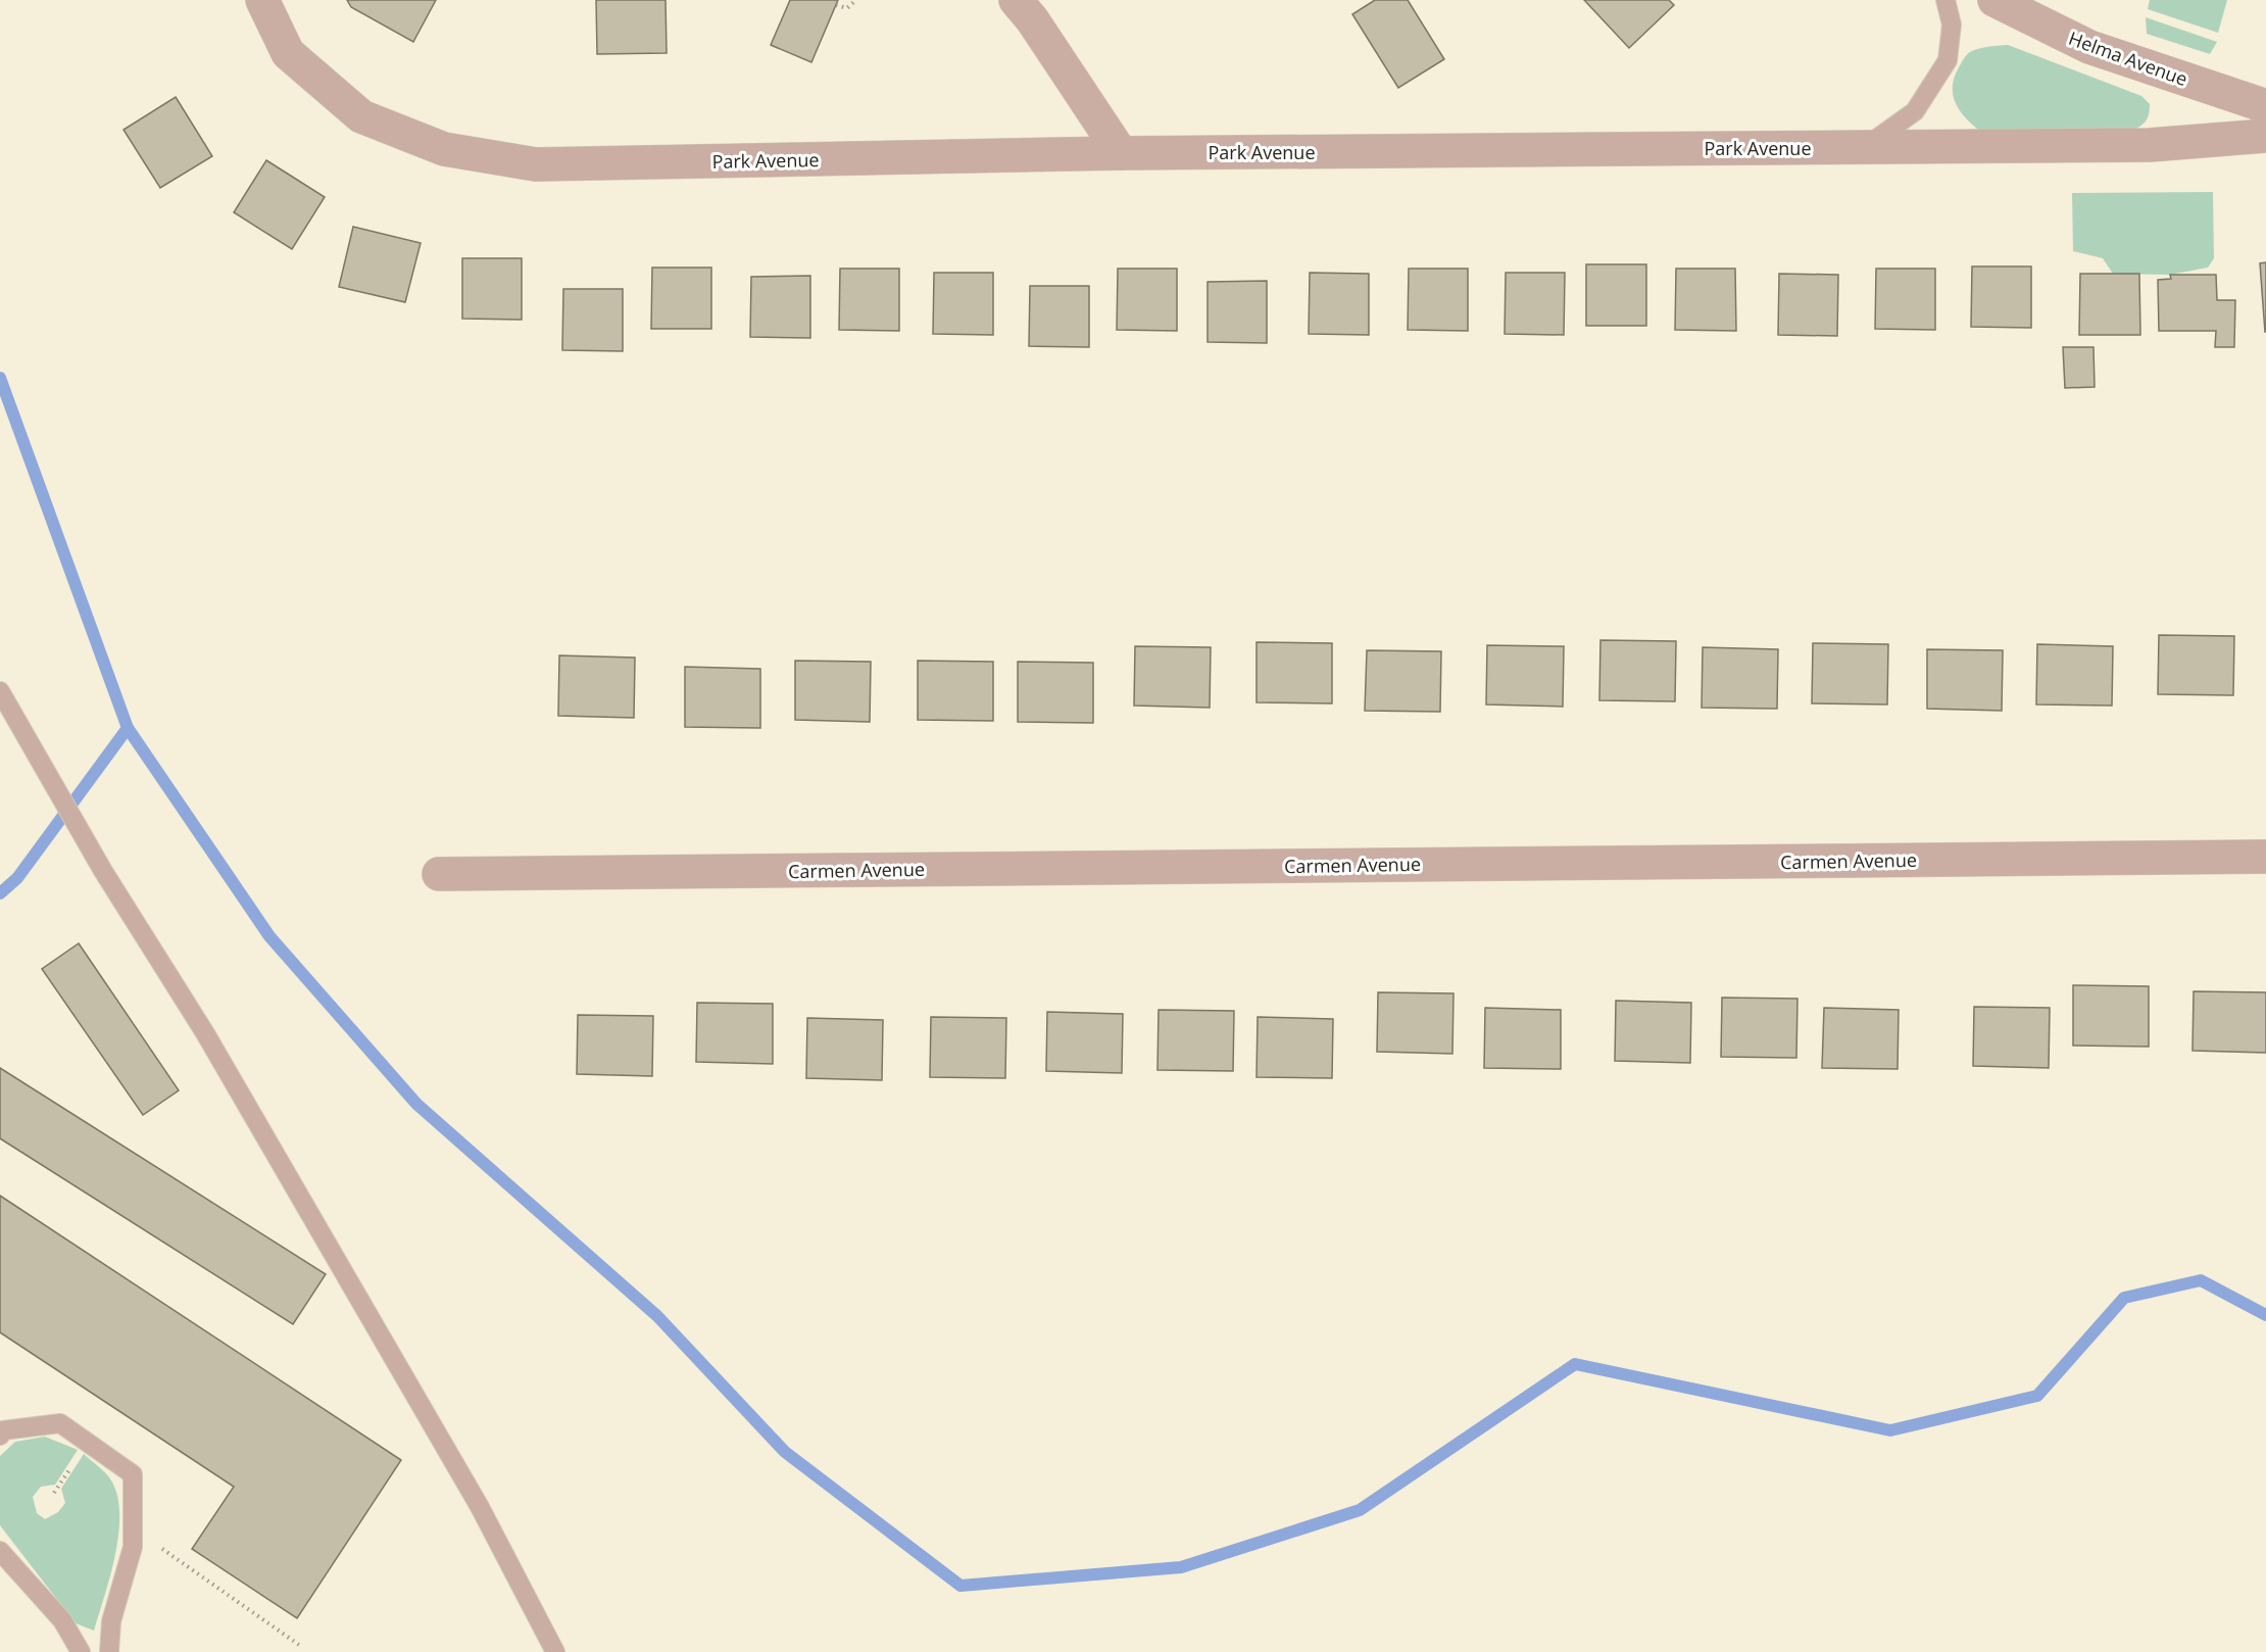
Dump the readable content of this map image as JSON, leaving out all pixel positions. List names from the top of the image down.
{
  "streets": {
    "street": ["Helma Avenue", "Park Avenue", "Carmen Avenue"]
  }
}
